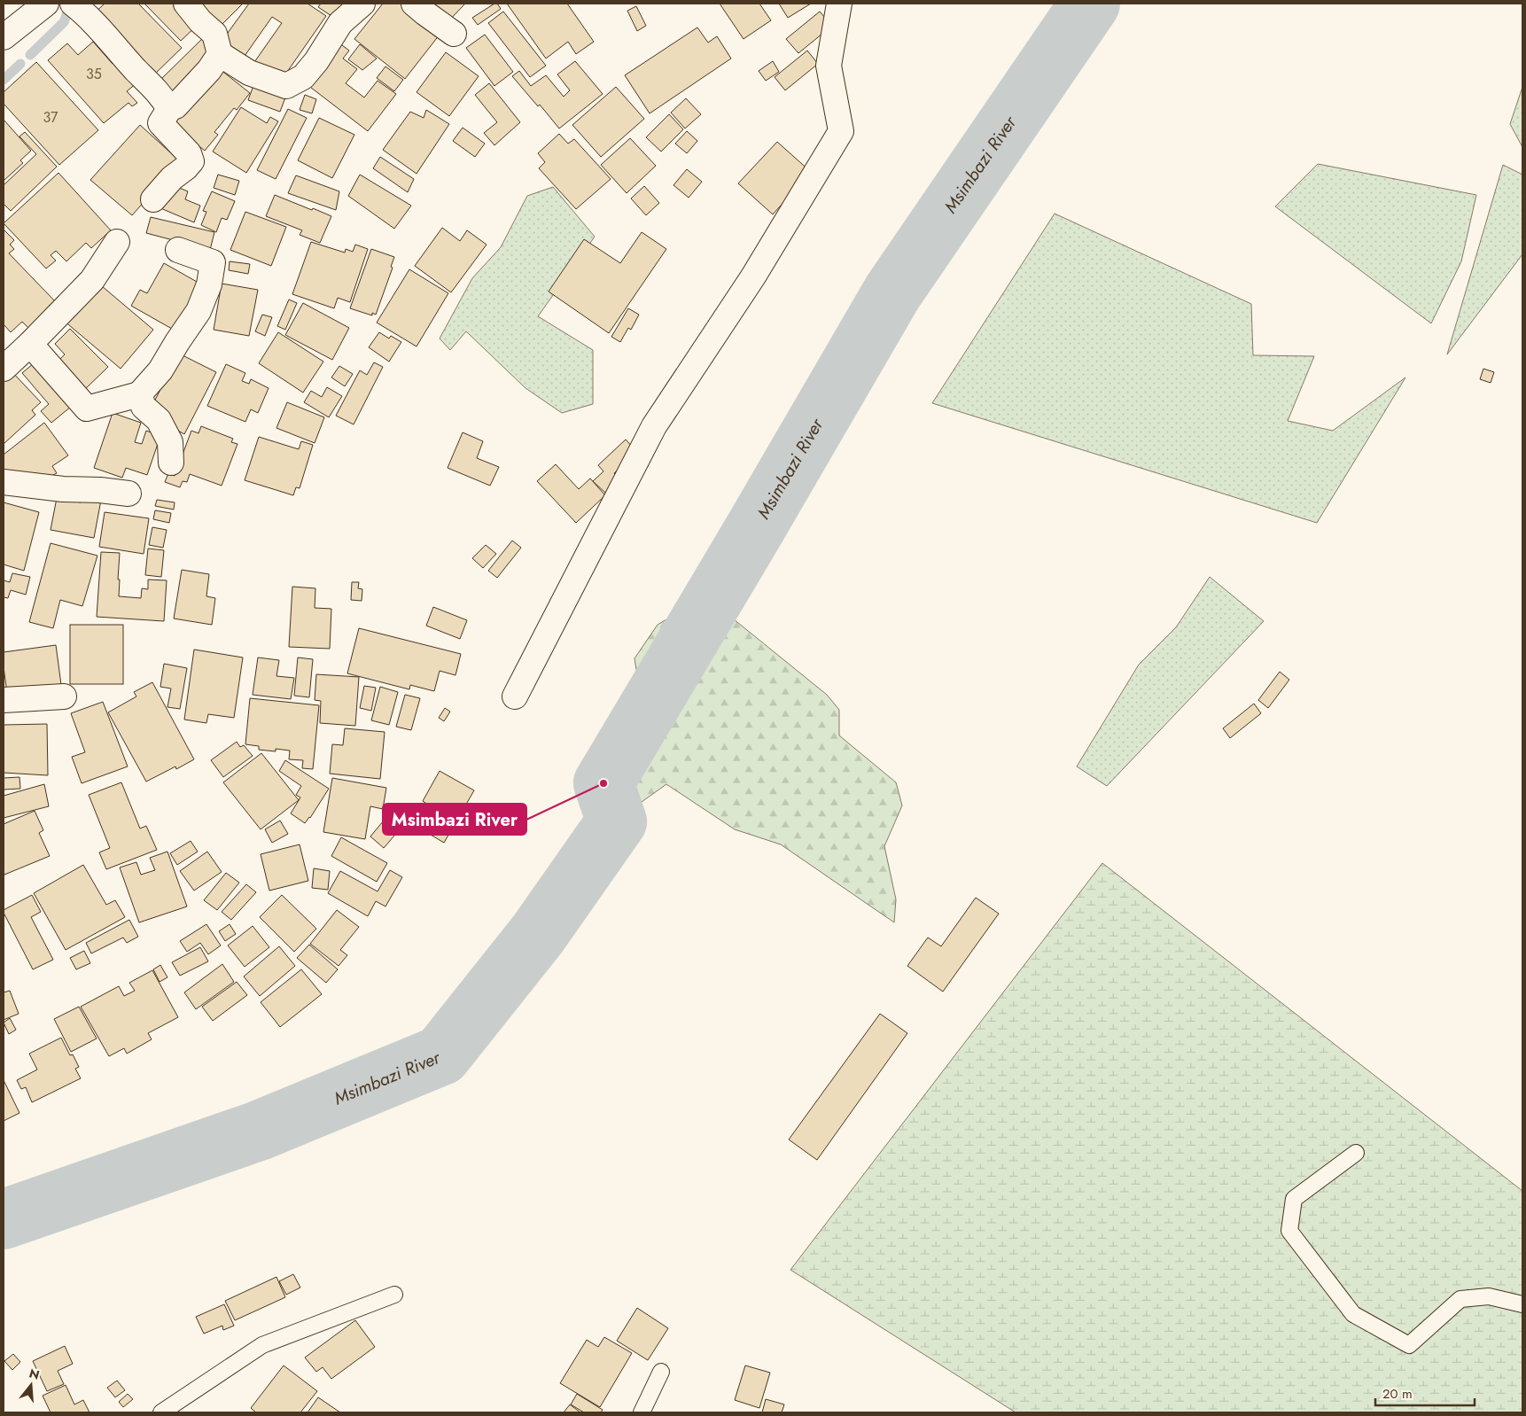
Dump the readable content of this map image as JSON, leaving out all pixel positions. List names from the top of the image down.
{
  "water": ["Msimbazi River"],
  "places": ["Msimbazi River"],
  "house_numbers": ["35", "37"],
  "scale_bar": "20 m",
  "north": "top"
}
